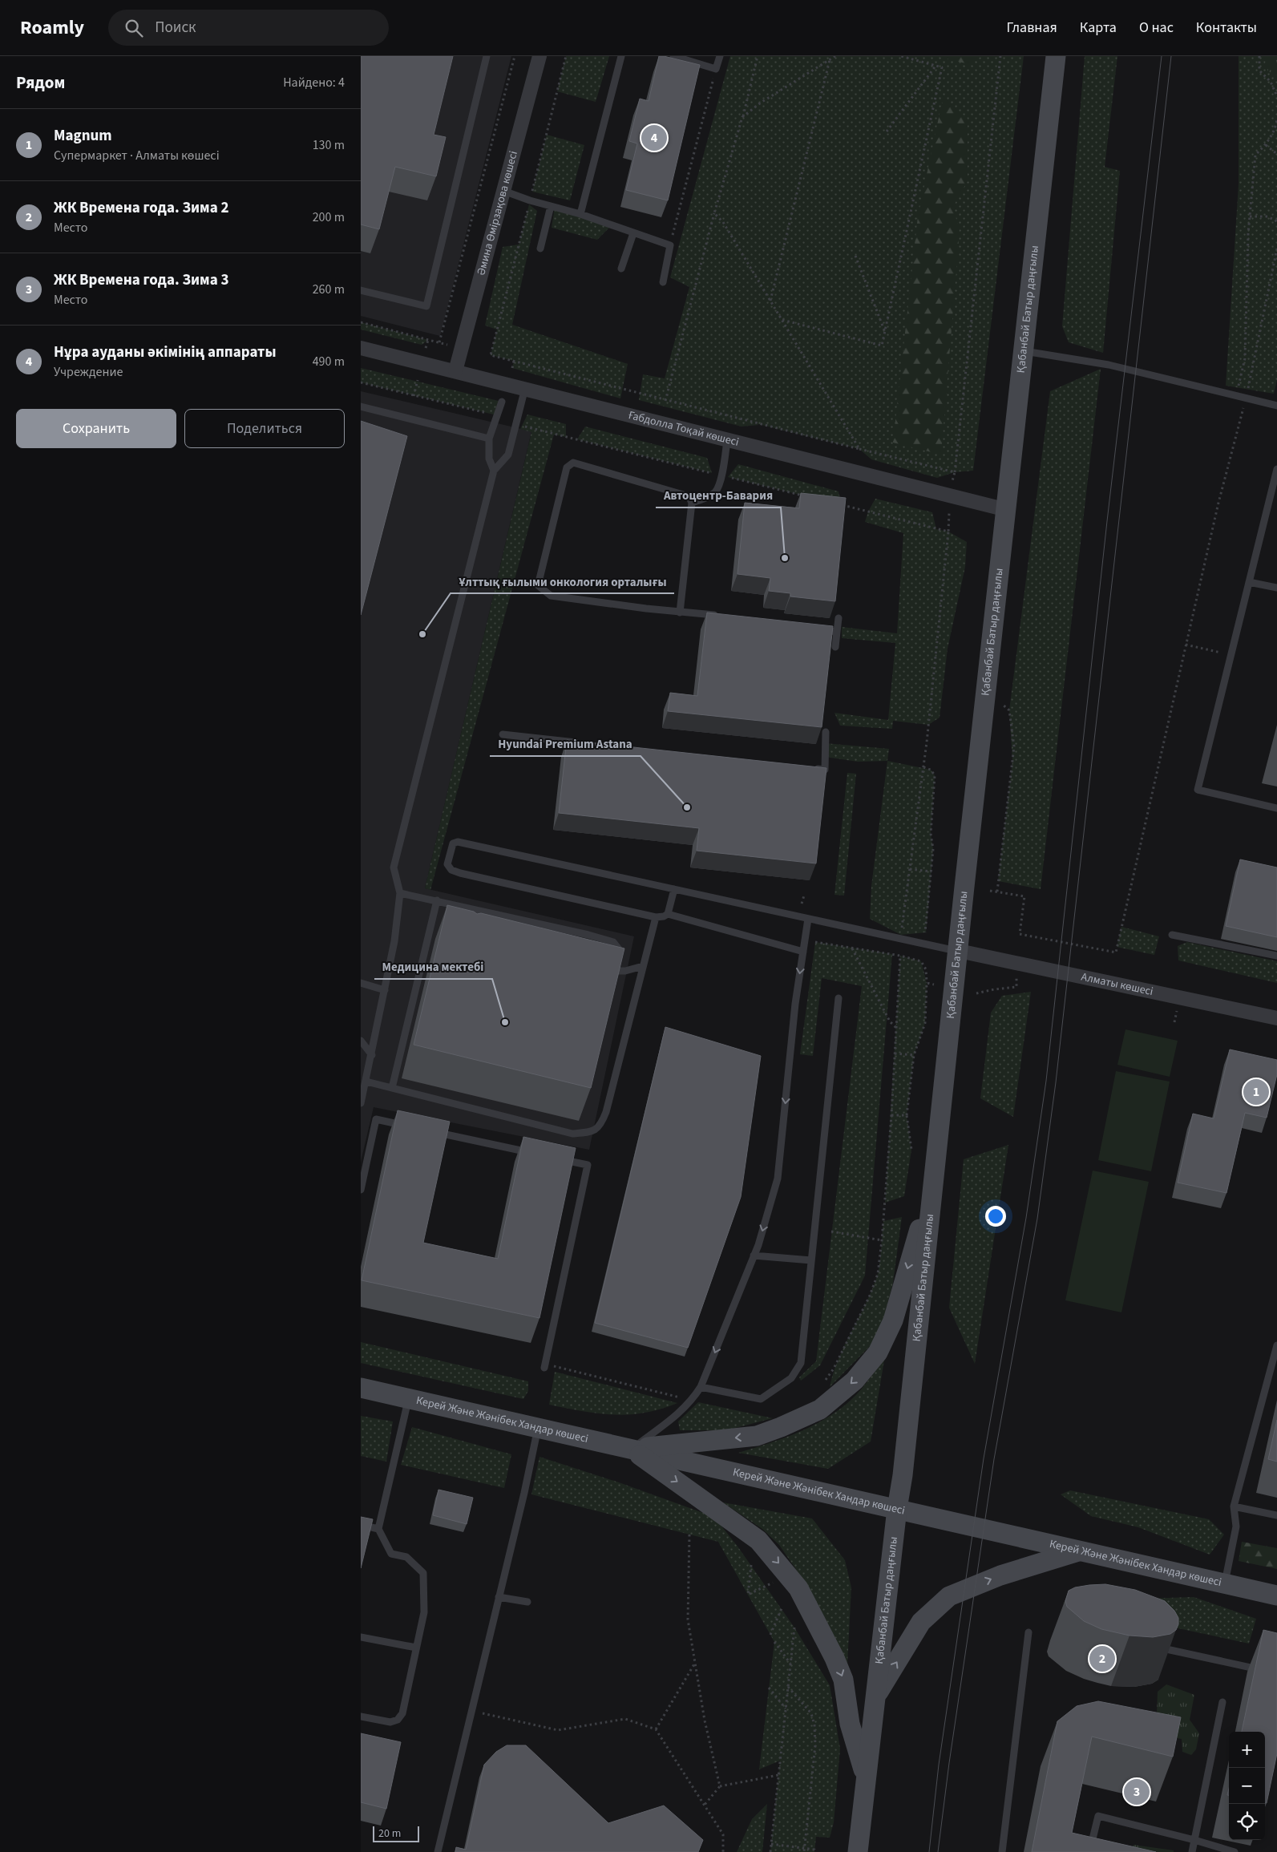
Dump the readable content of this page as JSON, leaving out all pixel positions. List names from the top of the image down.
{
  "streets": {
    "main road": ["Қабанбай Батыр даңғылы", "Керей Және Жәнібек Хандар көшесі"],
    "street": ["Әмина Өмірзақова көшесі", "Ғабдолла Тоқай көшесі", "Алматы көшесі"]
  },
  "crossings": [
    ["Әмина Өмірзақова көшесі", "Ғабдолла Тоқай көшесі"],
    ["Қабанбай Батыр даңғылы", "Ғабдолла Тоқай көшесі"],
    ["Қабанбай Батыр даңғылы", "Алматы көшесі"],
    ["Қабанбай Батыр даңғылы", "Керей Және Жәнібек Хандар көшесі"]
  ],
  "places": [
    "Автоцентр-Бавария",
    "Ұлттық ғылыми онкология орталығы",
    "Hyundai Premium Astana",
    "Медицина мектебі"
  ],
  "scale_bar": "20 m",
  "page": {
    "header": "Roamly",
    "search": "Поиск",
    "nav": [
      "Главная",
      "Карта",
      "О нас",
      "Контакты"
    ],
    "heading": ["Рядом", "Найдено: 4"],
    "list": [
      {
        "mark": "1",
        "name": "Magnum",
        "note": "Супермаркет · Алматы көшесі",
        "value": "130 m"
      },
      {
        "mark": "2",
        "name": "ЖК Времена года. Зима 2",
        "note": "Место",
        "value": "200 m"
      },
      {
        "mark": "3",
        "name": "ЖК Времена года. Зима 3",
        "note": "Место",
        "value": "260 m"
      },
      {
        "mark": "4",
        "name": "Нұра ауданы әкімінің аппараты",
        "note": "Учреждение",
        "value": "490 m"
      }
    ],
    "pins": [
      "4",
      "1",
      "2",
      "3"
    ],
    "buttons": ["Сохранить", "Поделиться"],
    "map_buttons": ["+", "−"],
    "scale": "20 m"
  }
}
